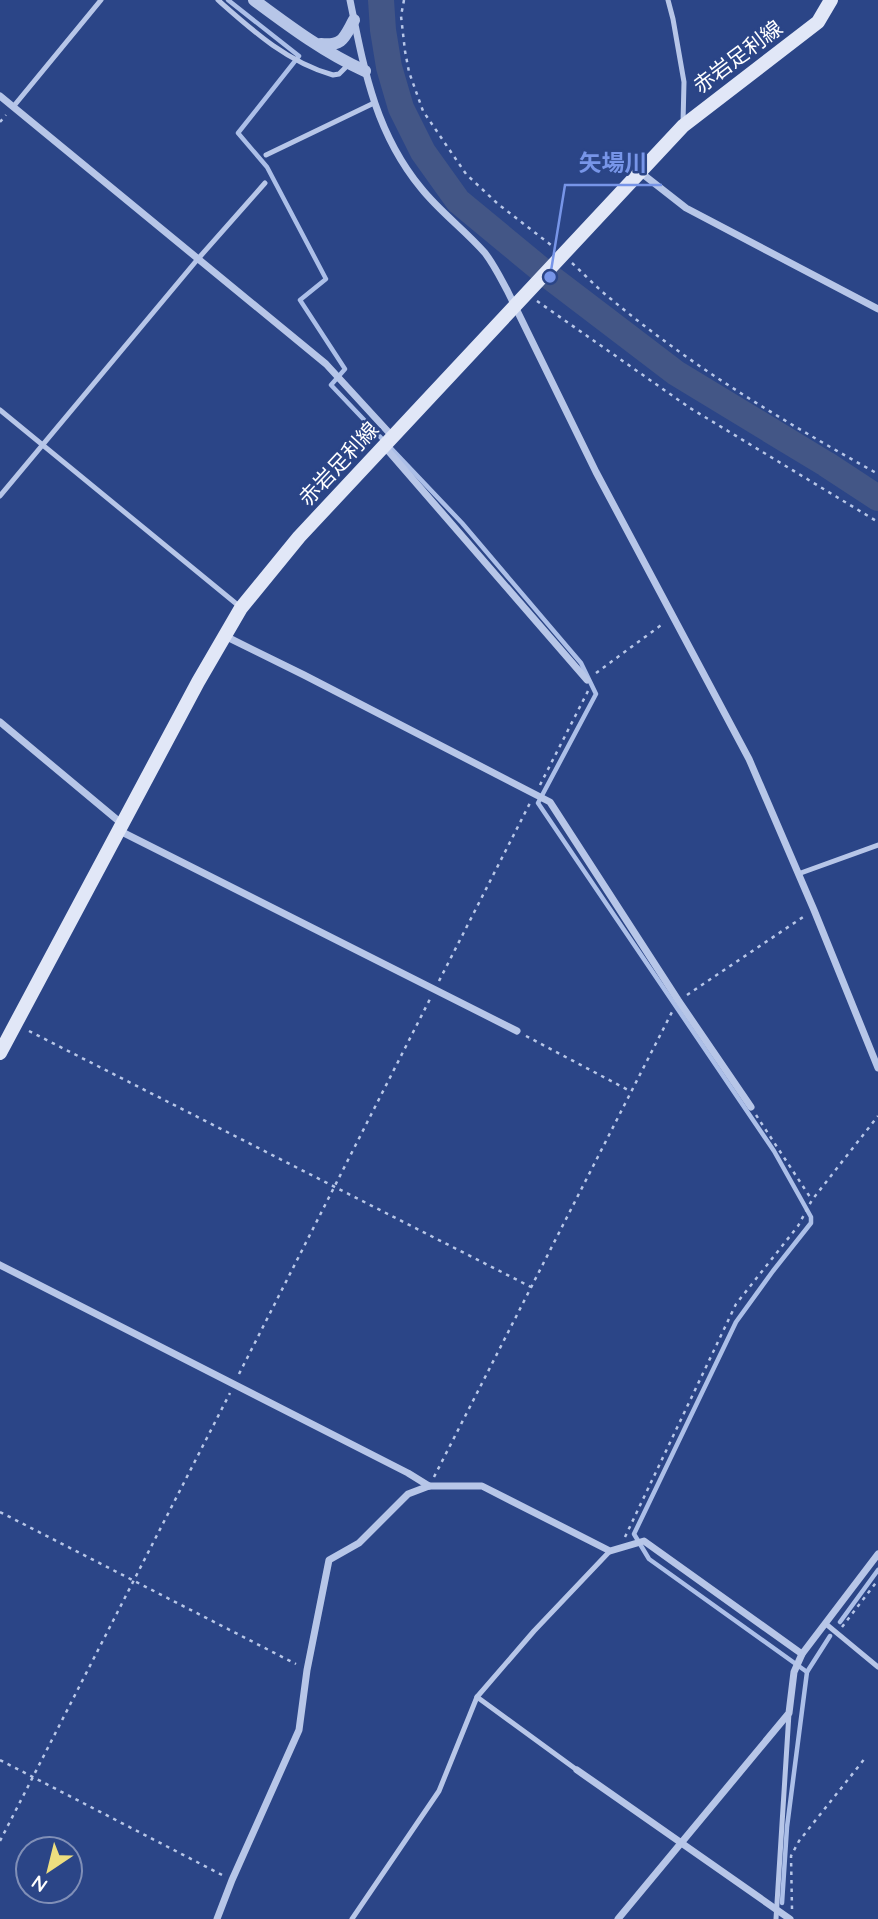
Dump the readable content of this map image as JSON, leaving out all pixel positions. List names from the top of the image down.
{
  "streets": {
    "main road": ["赤岩足利線"]
  },
  "places": ["矢場川"],
  "north": "bottom left"
}
